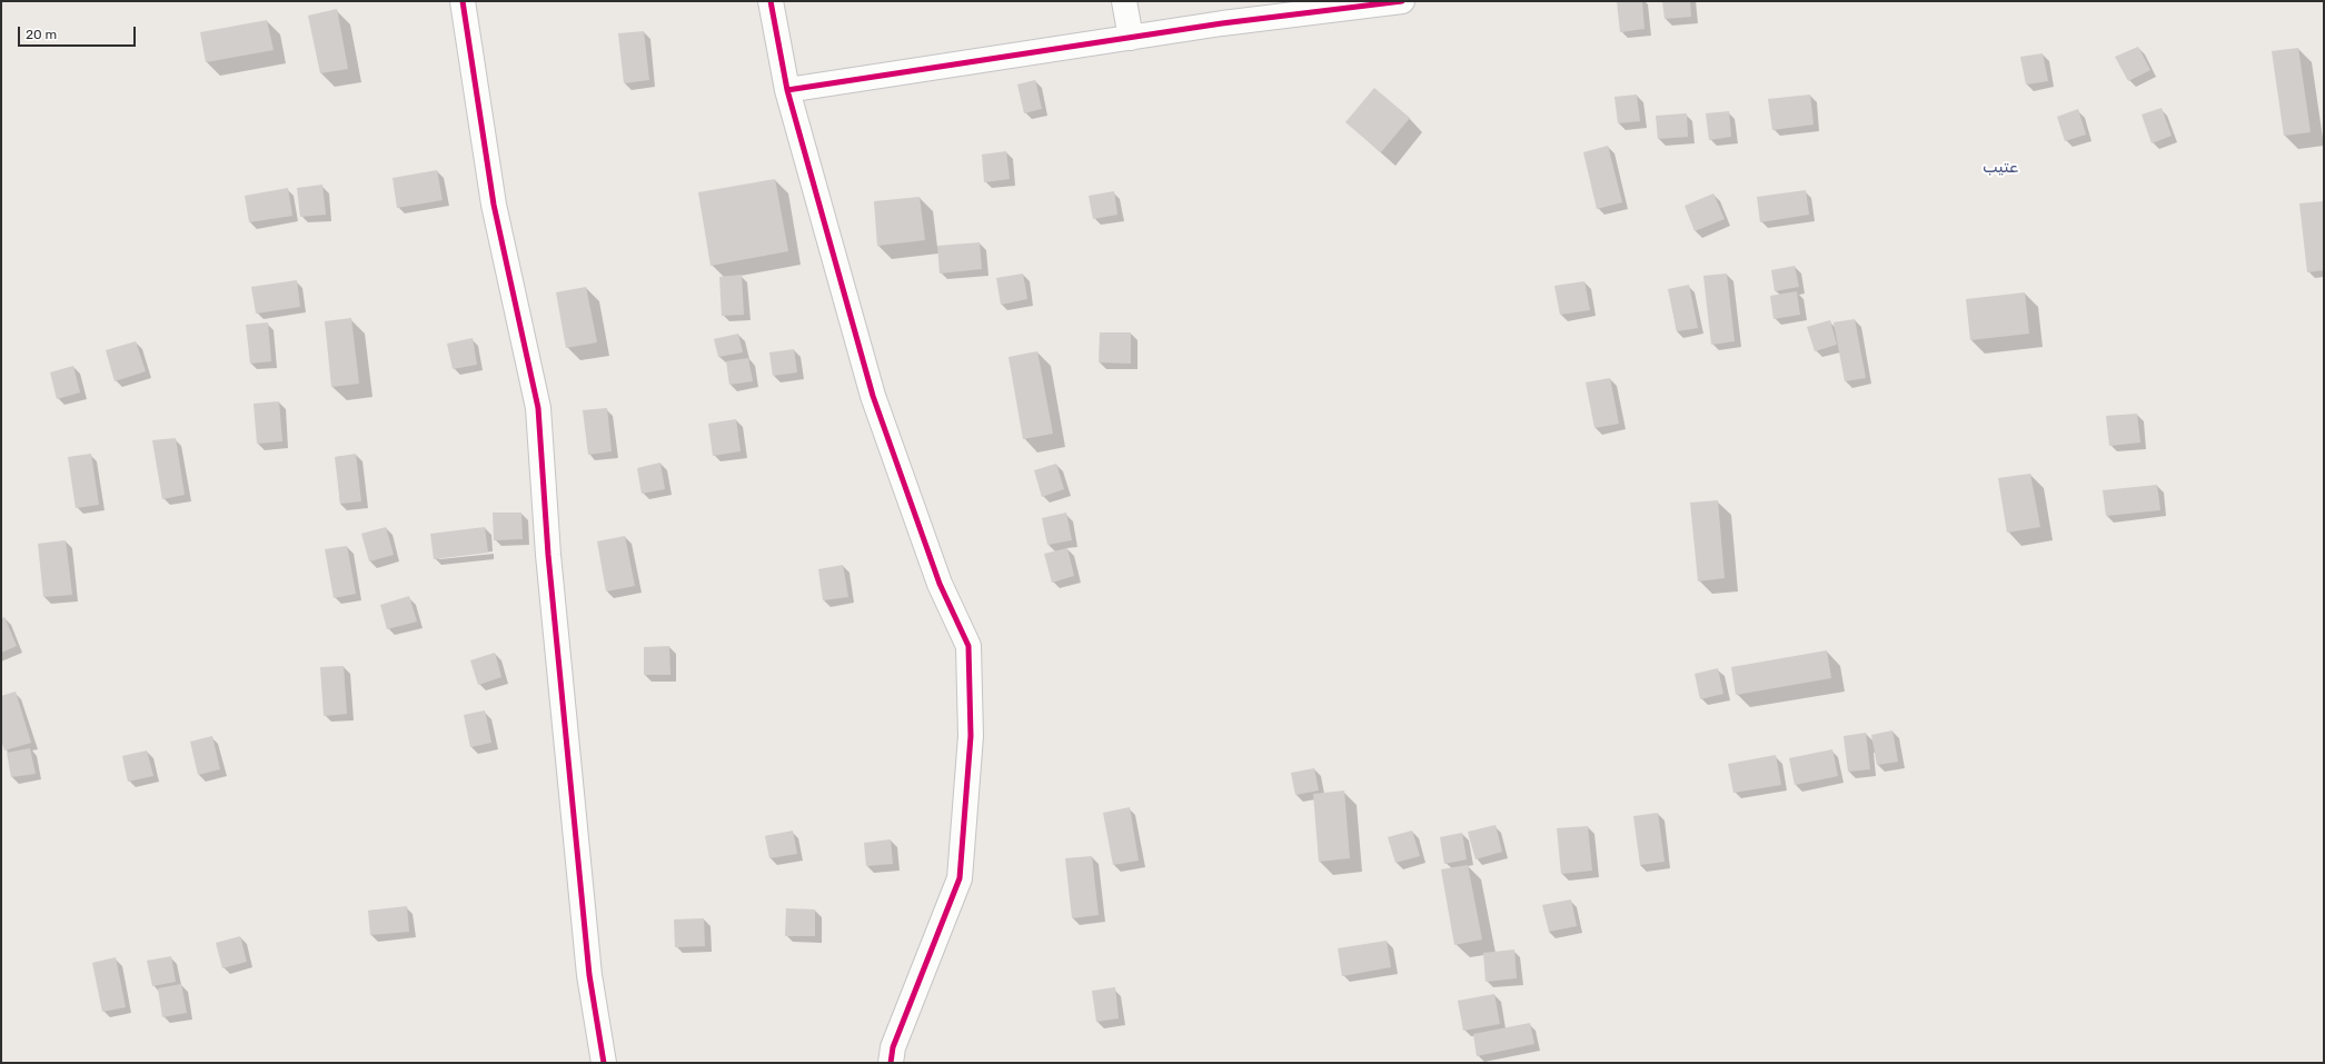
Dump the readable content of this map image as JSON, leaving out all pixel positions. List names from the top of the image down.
{
  "districts": ["عتيب"],
  "scale_bar": "20 m"
}
